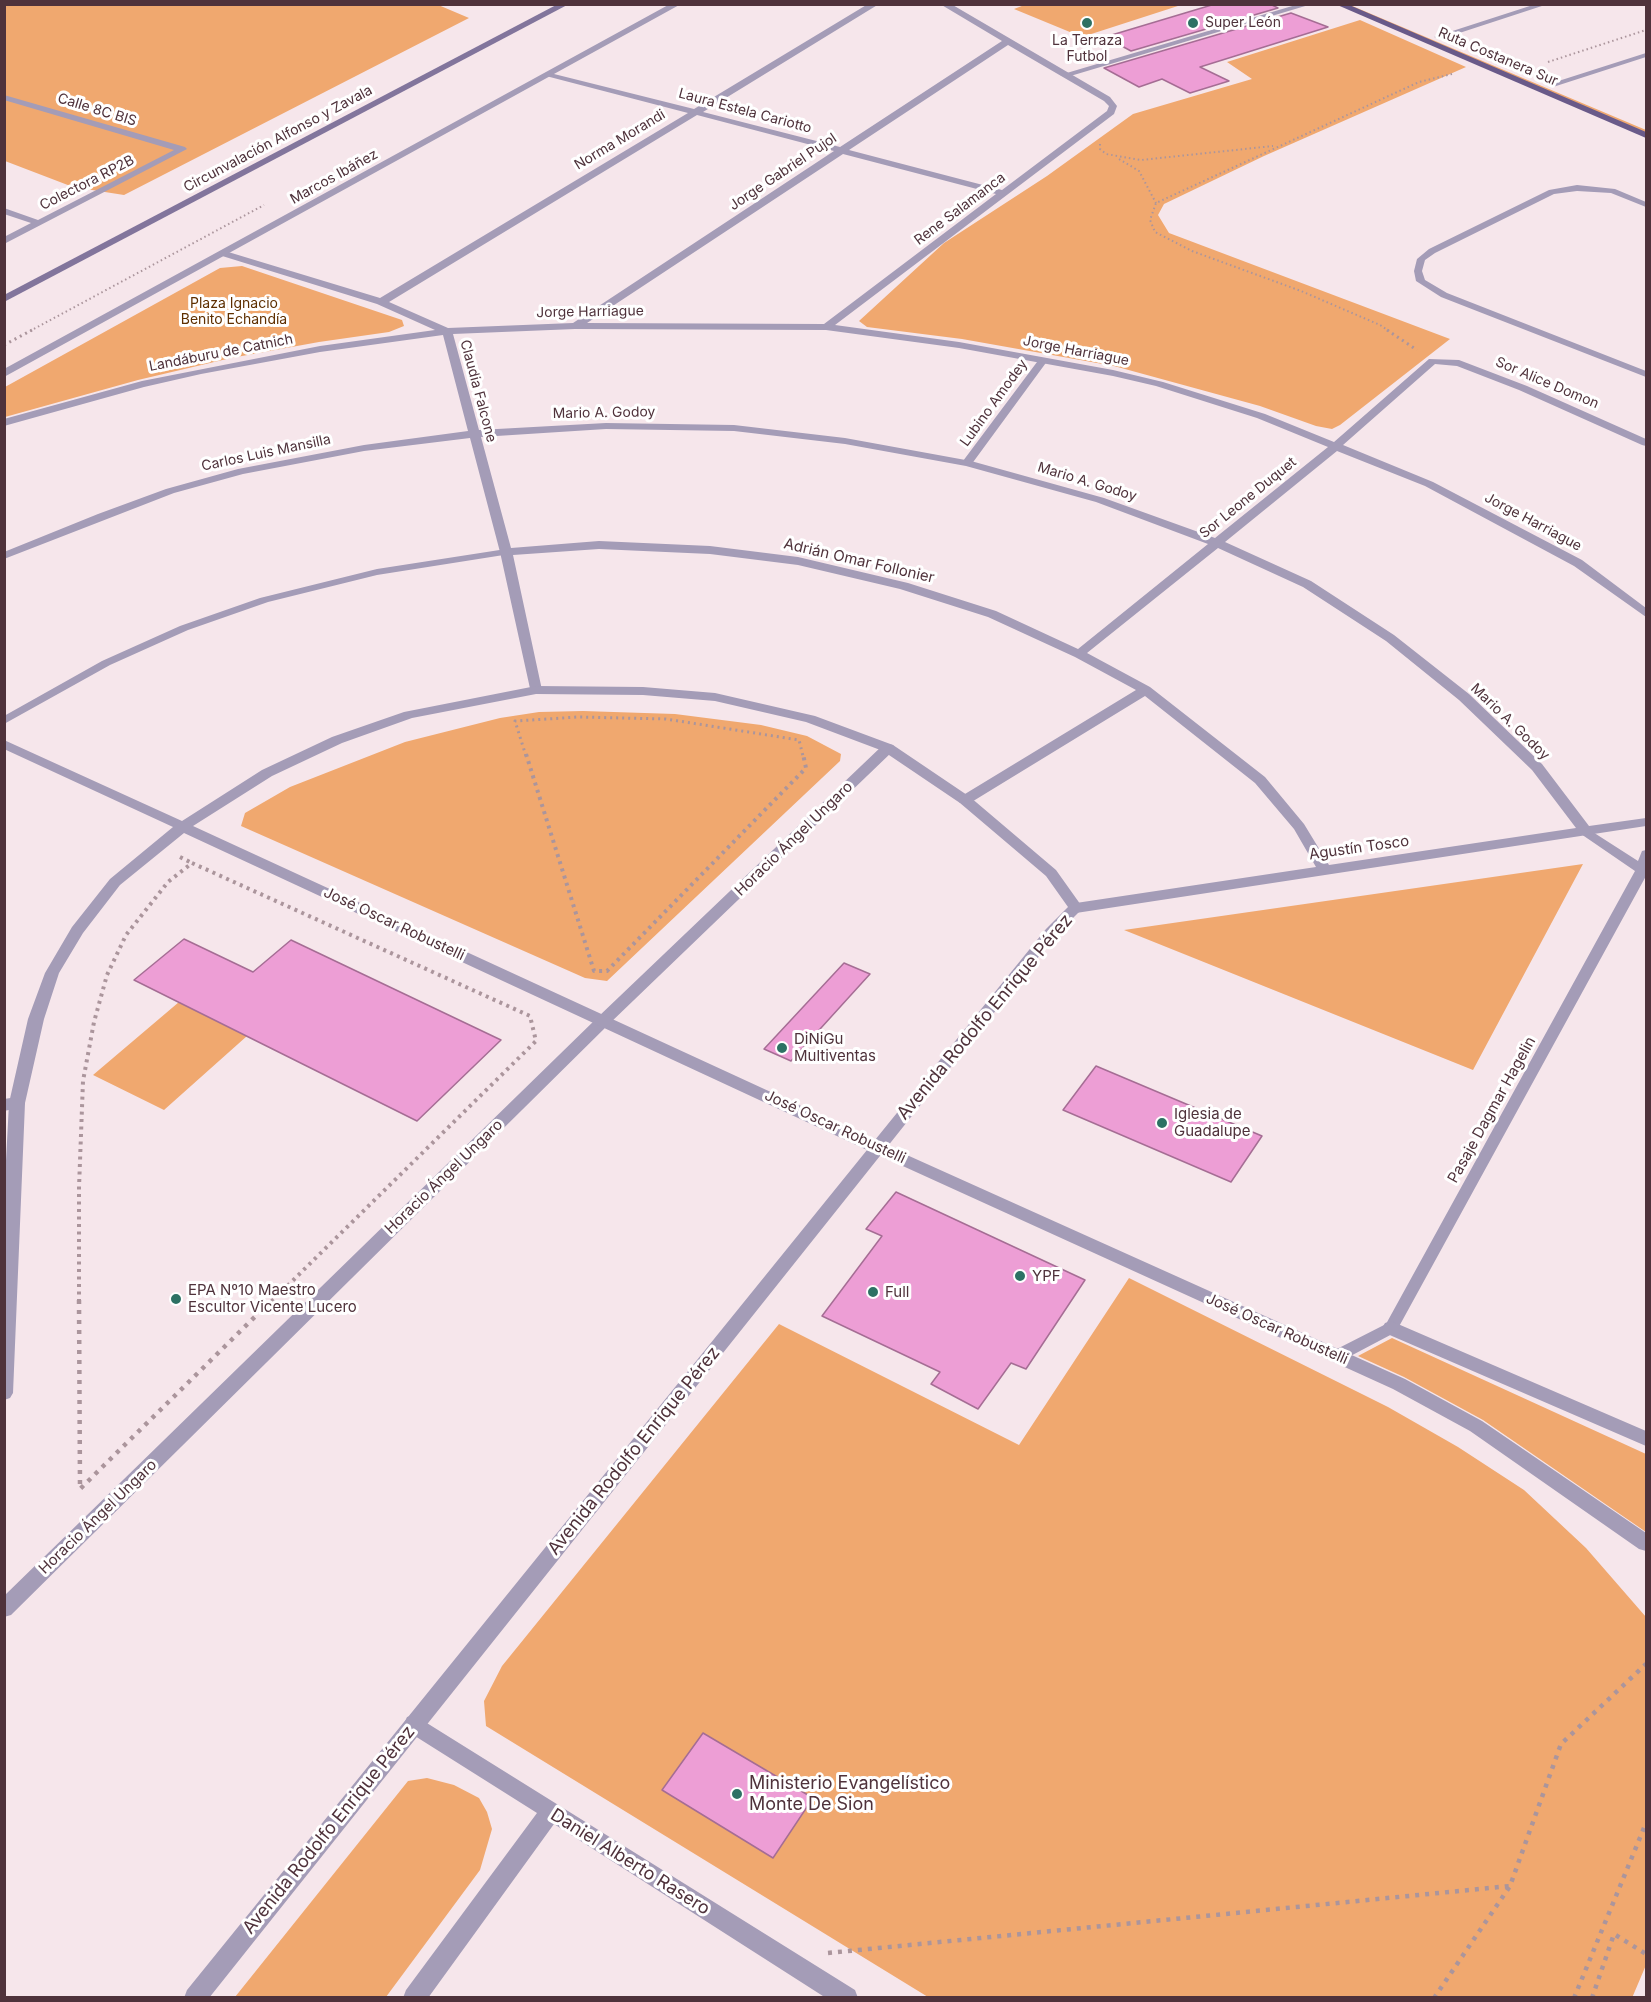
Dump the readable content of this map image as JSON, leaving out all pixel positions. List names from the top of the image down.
{
  "streets": {
    "main road": ["Ruta Costanera Sur", "Circunvalación Alfonso y Zavala"],
    "street": [
      "Calle 8C BIS",
      "Laura Estela Cariotto",
      "Norma Morandi",
      "Jorge Gabriel Pujol",
      "Marcos Ibáñez",
      "Colectora RP2B",
      "Rene Salamanca",
      "Jorge Harriague",
      "Landáburu de Catnich",
      "Sor Alice Domon",
      "Claudia Falcone",
      "Mario A. Godoy",
      "Carlos Luis Mansilla",
      "Sor Leone Duquet",
      "Adrián Omar Follonier",
      "Horacio Ángel Ungaro",
      "Agustín Tosco",
      "José Oscar Robustelli",
      "Avenida Rodolfo Enrique Pérez",
      "Daniel Alberto Rasero"
    ],
    "lane": ["Lubino Amodey", "Pasaje Dagmar Hagelin"]
  },
  "crossings": [
    ["Calle 8C BIS", "Colectora RP2B"],
    ["Laura Estela Cariotto", "Norma Morandi"],
    ["Laura Estela Cariotto", "Jorge Gabriel Pujol"],
    ["Laura Estela Cariotto", "Marcos Ibáñez"],
    ["Laura Estela Cariotto", "Rene Salamanca"],
    ["Norma Morandi", "Claudia Falcone"],
    ["Jorge Gabriel Pujol", "Jorge Harriague"],
    ["Marcos Ibáñez", "Claudia Falcone"],
    ["Rene Salamanca", "Jorge Harriague"],
    ["Jorge Harriague", "Landáburu de Catnich"],
    ["Jorge Harriague", "Claudia Falcone"],
    ["Jorge Harriague", "Lubino Amodey"],
    ["Jorge Harriague", "Sor Leone Duquet"],
    ["Landáburu de Catnich", "Claudia Falcone"],
    ["Sor Alice Domon", "Sor Leone Duquet"],
    ["Claudia Falcone", "Mario A. Godoy"],
    ["Claudia Falcone", "Carlos Luis Mansilla"],
    ["Claudia Falcone", "Adrián Omar Follonier"],
    ["Lubino Amodey", "Mario A. Godoy"],
    ["Mario A. Godoy", "Carlos Luis Mansilla"],
    ["Mario A. Godoy", "Sor Leone Duquet"],
    ["Mario A. Godoy", "Agustín Tosco"],
    ["Sor Leone Duquet", "Adrián Omar Follonier"],
    ["Adrián Omar Follonier", "Agustín Tosco"],
    ["Horacio Ángel Ungaro", "José Oscar Robustelli"],
    ["Agustín Tosco", "Avenida Rodolfo Enrique Pérez"],
    ["José Oscar Robustelli", "Avenida Rodolfo Enrique Pérez"],
    ["Avenida Rodolfo Enrique Pérez", "Daniel Alberto Rasero"]
  ],
  "parks": ["Plaza Ignacio Benito Echandía"],
  "places": [
    "La Terraza Futbol",
    "Super León",
    "DiNiGu Multiventas",
    "Iglesia de Guadalupe",
    "YPF",
    "Full",
    "EPA Nº10 Maestro Escultor Vicente Lucero",
    "Ministerio Evangelístico Monte De Sion"
  ]
}
